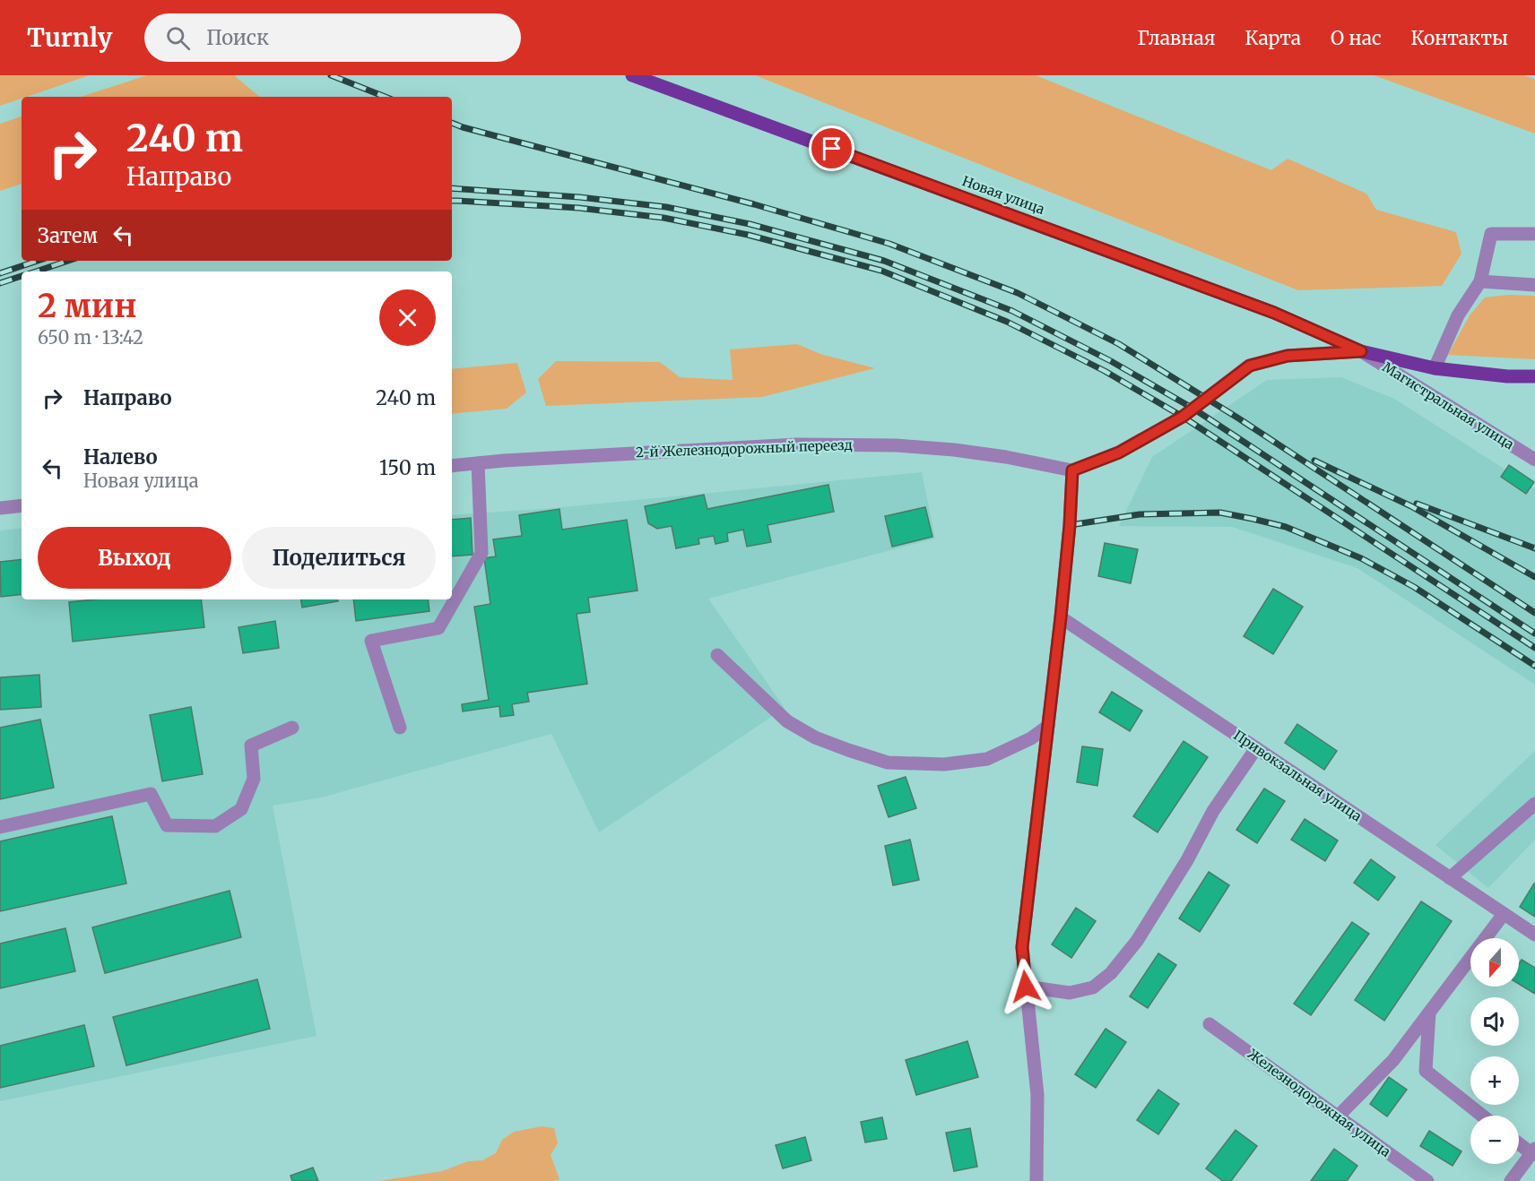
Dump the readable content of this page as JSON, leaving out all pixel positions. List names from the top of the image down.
{
  "streets": {
    "main road": ["Новая улица"],
    "street": [
      "Магистральная улица",
      "2-й Железнодорожный переезд",
      "Привокзальная улица",
      "Железнодорожная улица"
    ]
  },
  "crossings": [
    ["Новая улица", "Магистральная улица"]
  ],
  "north": "bottom",
  "page": {
    "header": "Turnly",
    "search": "Поиск",
    "nav": [
      "Главная",
      "Карта",
      "О нас",
      "Контакты"
    ],
    "turn": ["240 m", "Направо"],
    "then": "Затем",
    "heading": ["2 мин", "650 m · 13:42"],
    "list": [
      {
        "name": "Направо",
        "value": "240 m"
      },
      {
        "name": "Налево",
        "note": "Новая улица",
        "value": "150 m"
      }
    ],
    "buttons": ["Выход", "Поделиться"],
    "map_buttons": ["+", "−"]
  }
}
